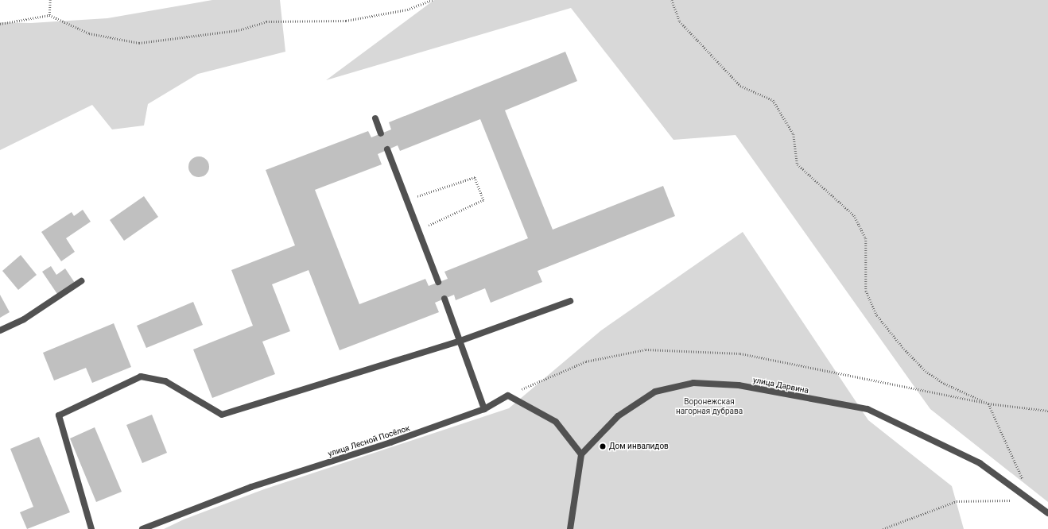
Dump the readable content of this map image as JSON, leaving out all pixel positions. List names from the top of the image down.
{
  "streets": {
    "street": ["улица Дарвина", "улица Лесной Посёлок"]
  },
  "parks": ["Воронежская нагорная дубрава"],
  "places": ["Дом инвалидов"]
}
